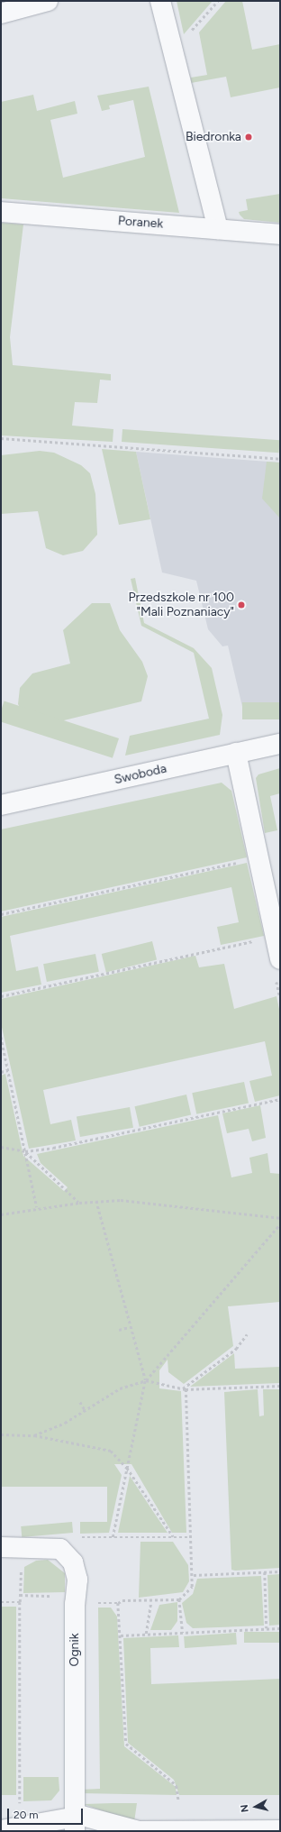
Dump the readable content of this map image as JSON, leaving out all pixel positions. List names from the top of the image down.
{
  "streets": {
    "street": ["Poranek", "Swoboda", "Ognik"]
  },
  "places": ["Biedronka", "Przedszkole nr 100 \"Mali Poznaniacy\""],
  "scale_bar": "20 m",
  "north": "left"
}
